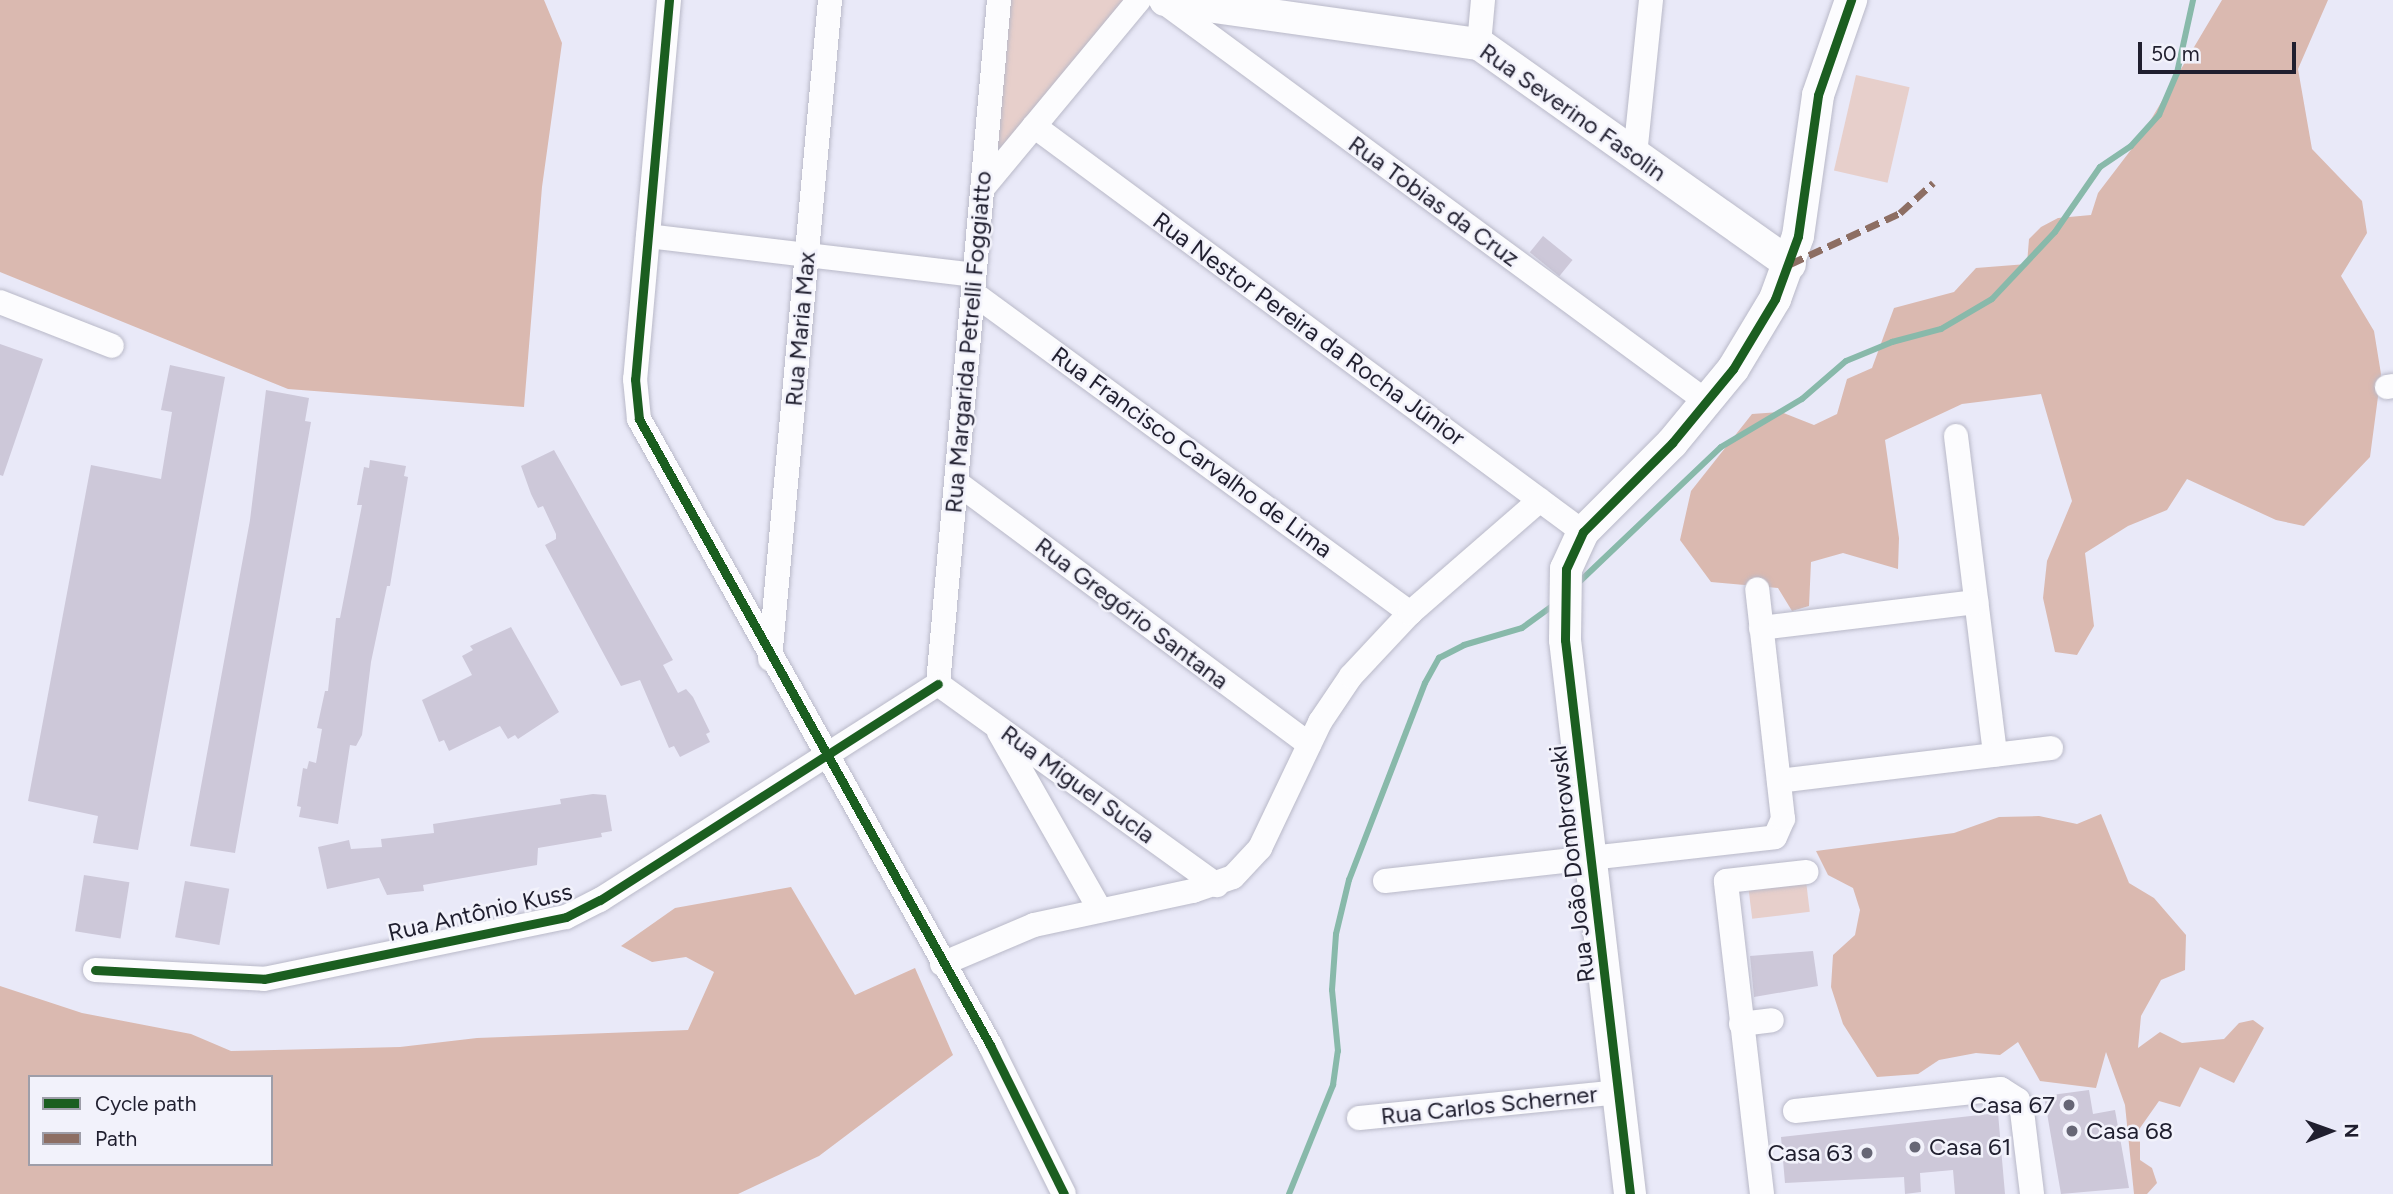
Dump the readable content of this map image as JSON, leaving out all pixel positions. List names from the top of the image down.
{
  "streets": {
    "street": [
      "Rua Severino Fasolin",
      "Rua Tobias da Cruz",
      "Rua Maria Max",
      "Rua Nestor Pereira da Rocha Júnior",
      "Rua Margarida Petrelli Foggiatto",
      "Rua Francisco Carvalho de Lima",
      "Rua Gregório Santana",
      "Rua Miguel Sucla",
      "Rua João Dombrowski",
      "Rua Antônio Kuss",
      "Rua Carlos Scherner"
    ]
  },
  "crossings": [
    ["Rua Severino Fasolin", "Rua Tobias da Cruz"],
    ["Rua Severino Fasolin", "Rua João Dombrowski"],
    ["Rua Tobias da Cruz", "Rua João Dombrowski"],
    ["Rua Maria Max", "Rua Francisco Carvalho de Lima"],
    ["Rua Nestor Pereira da Rocha Júnior", "Rua João Dombrowski"],
    ["Rua Margarida Petrelli Foggiatto", "Rua Francisco Carvalho de Lima"],
    ["Rua Margarida Petrelli Foggiatto", "Rua Gregório Santana"],
    ["Rua Margarida Petrelli Foggiatto", "Rua Miguel Sucla"],
    ["Rua Margarida Petrelli Foggiatto", "Rua Antônio Kuss"],
    ["Rua Miguel Sucla", "Rua Antônio Kuss"],
    ["Rua João Dombrowski", "Rua Carlos Scherner"]
  ],
  "places": [
    "Casa 67",
    "Casa 68",
    "Casa 61",
    "Casa 63"
  ],
  "legend": ["Cycle path", "Path"],
  "scale_bar": "50 m",
  "north": "right"
}
